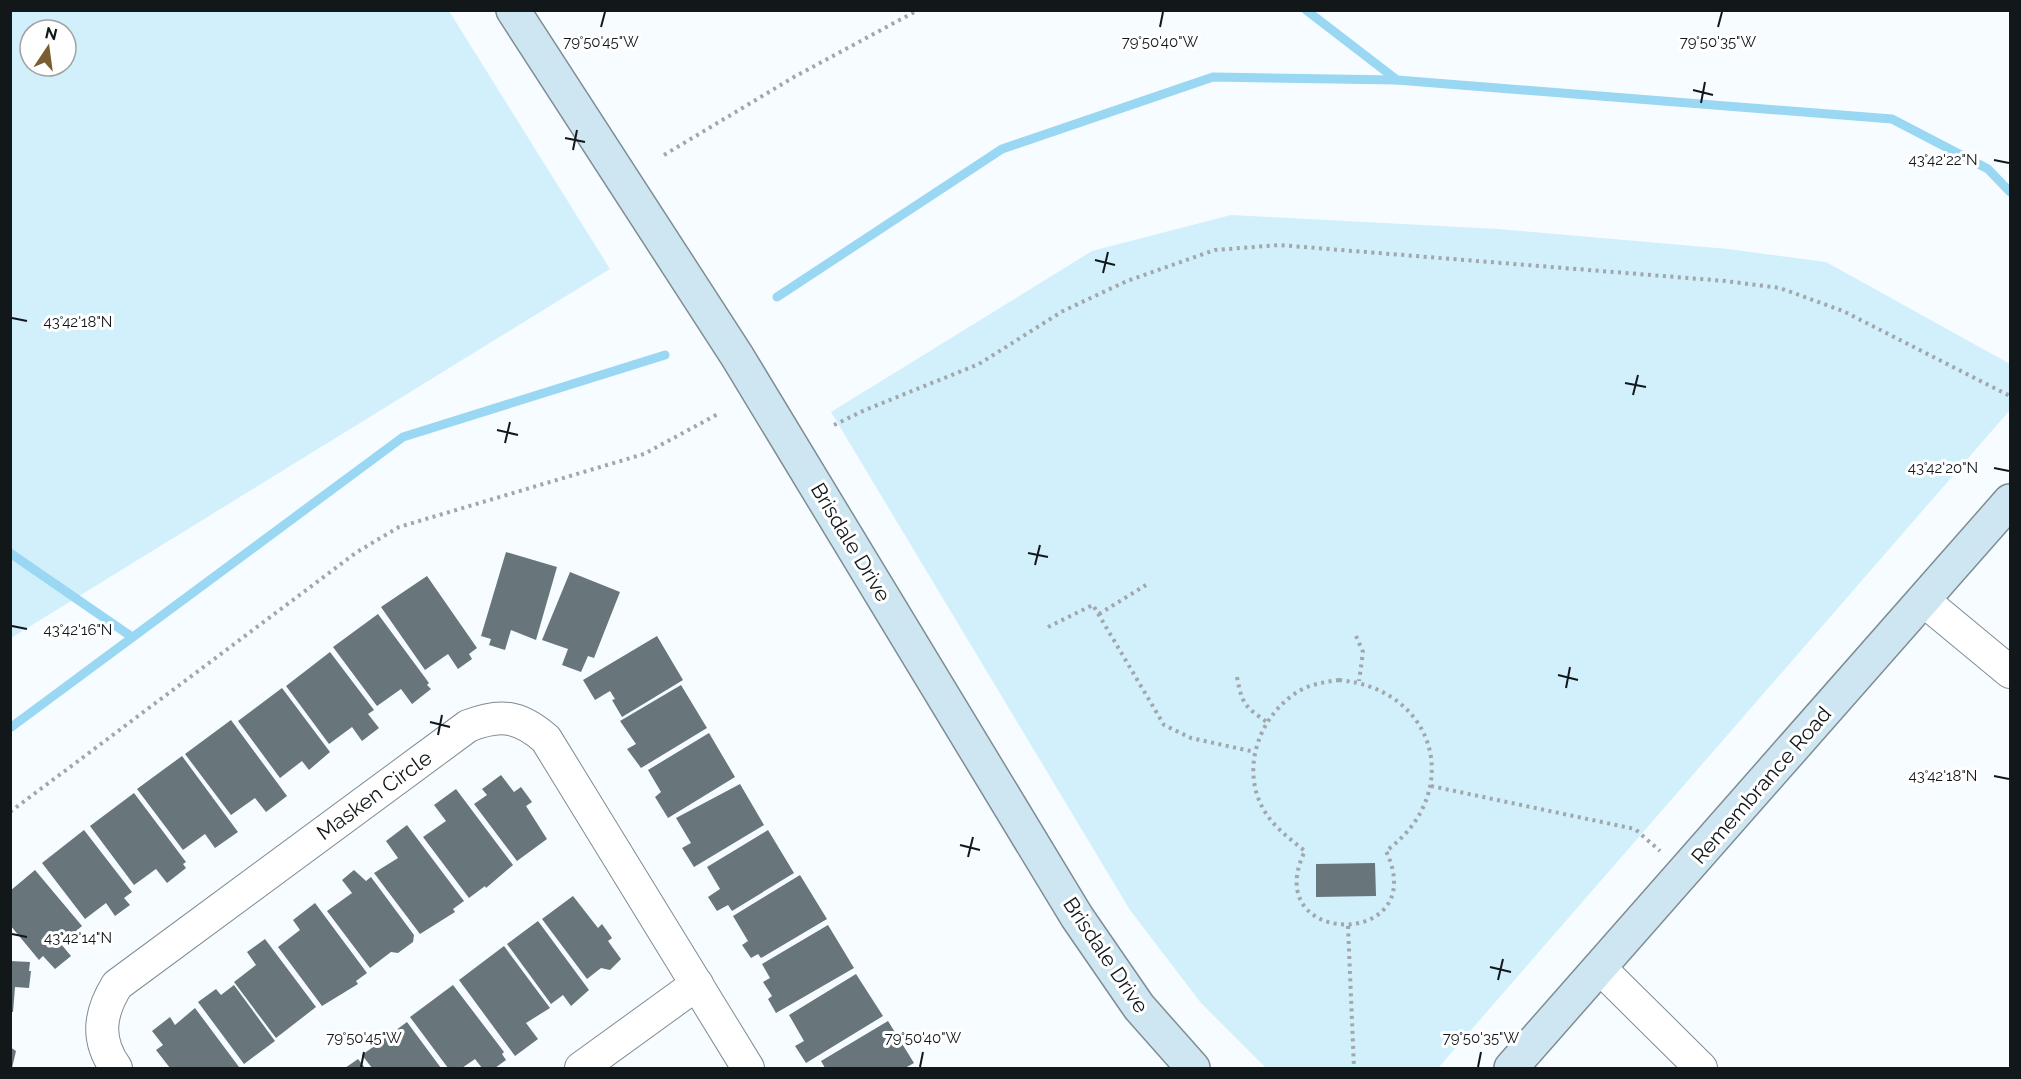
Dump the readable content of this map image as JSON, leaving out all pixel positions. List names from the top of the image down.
{
  "streets": {
    "street": ["Brisdale Drive", "Remembrance Road", "Masken Circle"]
  },
  "north": "top",
  "coordinates": [
    "79°50'45\"W",
    "79°50'40\"W",
    "79°50'35\"W",
    "43°42'22\"N",
    "43°42'18\"N",
    "43°42'20\"N",
    "43°42'16\"N",
    "43°42'14\"N"
  ]
}
